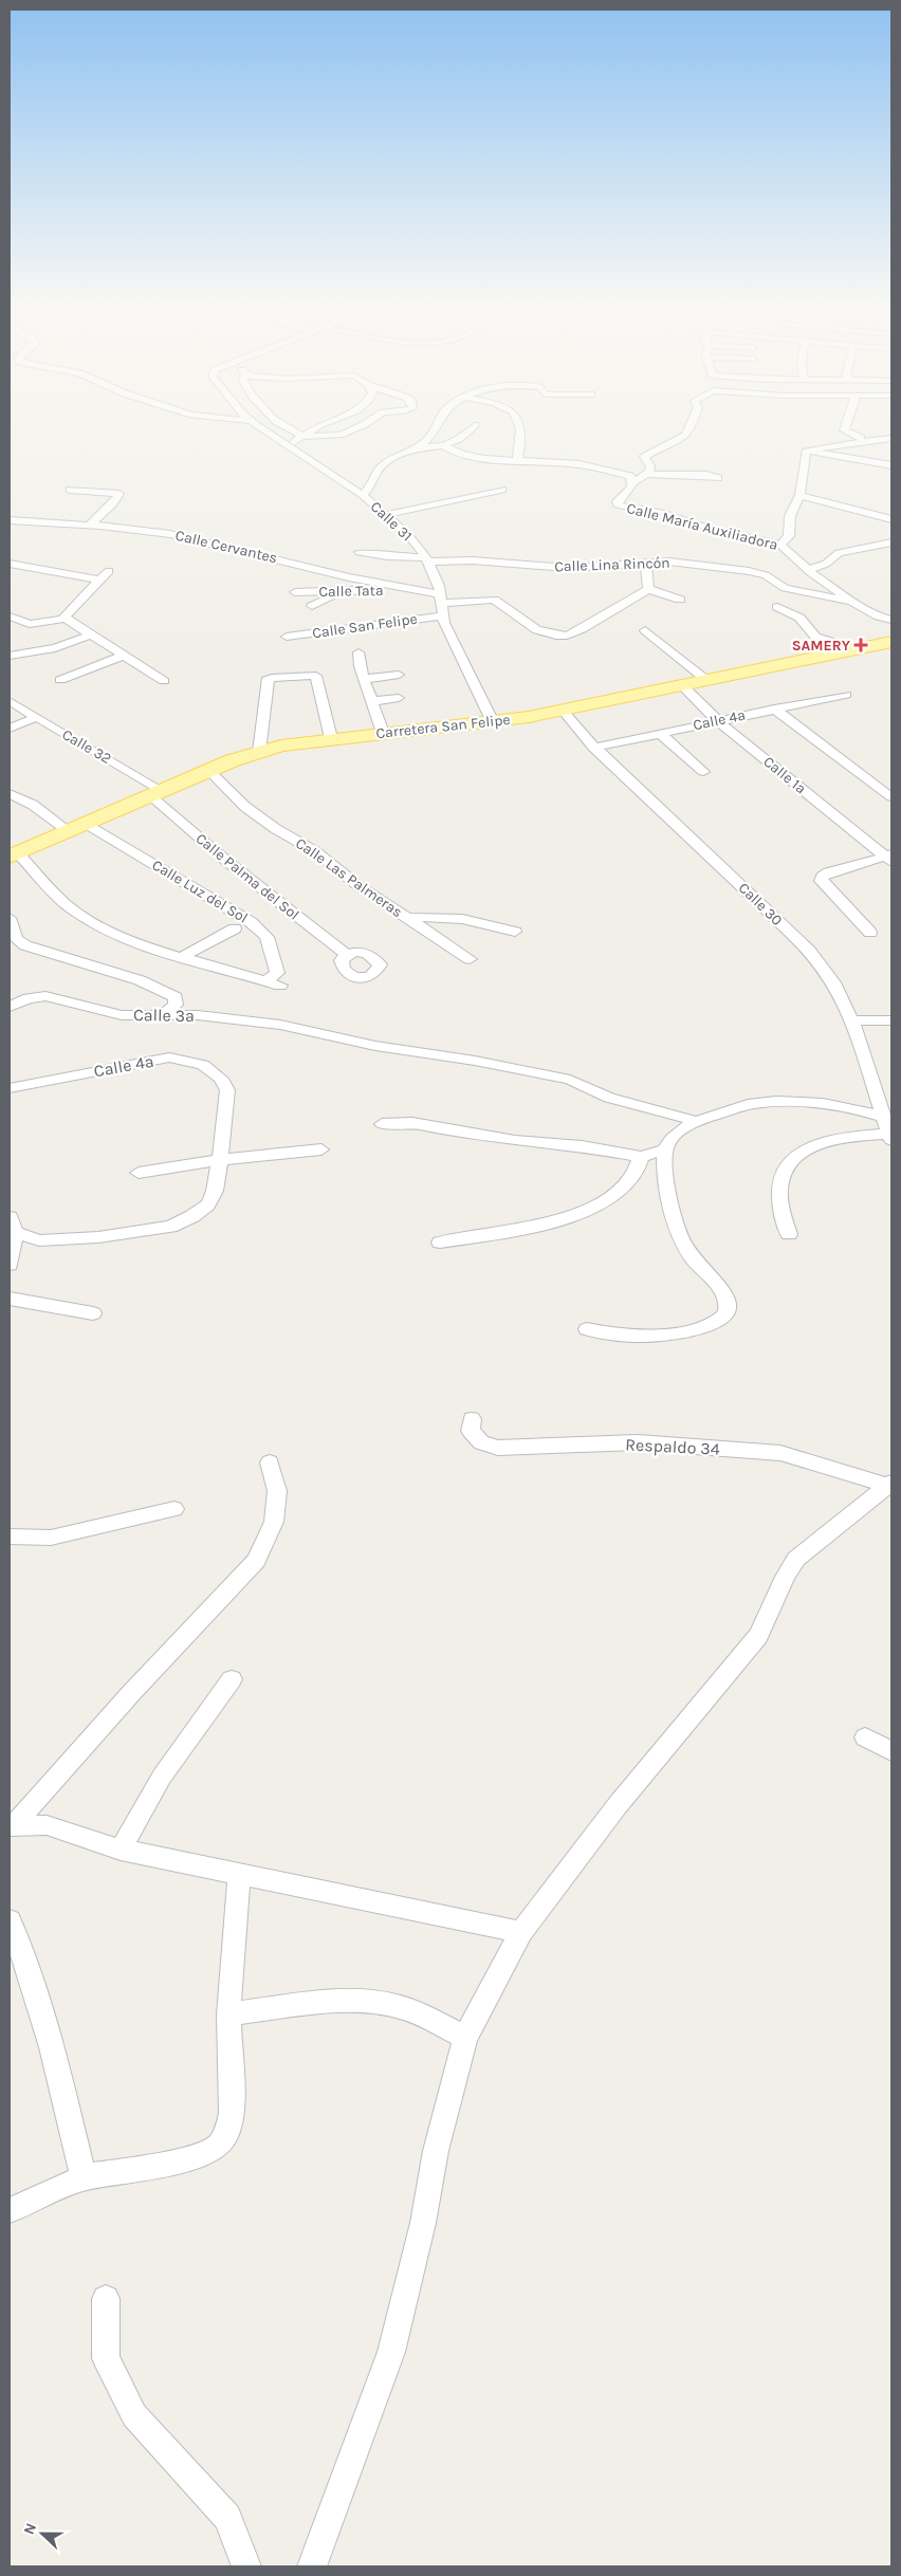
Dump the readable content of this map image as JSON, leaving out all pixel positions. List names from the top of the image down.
{
  "streets": {
    "main road": ["Carretera San Felipe"],
    "street": [
      "Calle 31",
      "Calle María Auxiliadora",
      "Calle Cervantes",
      "Calle Lina Rincón",
      "Calle Tata",
      "Calle San Felipe",
      "Calle 4a",
      "Calle 32",
      "Calle 1a",
      "Calle Palma del Sol",
      "Calle Las Palmeras",
      "Calle Luz del Sol",
      "Calle 30",
      "Calle 3a",
      "Respaldo 34"
    ]
  },
  "crossings": [
    ["Calle 31", "Calle Cervantes"],
    ["Calle 31", "Calle Lina Rincón"],
    ["Calle 31", "Calle San Felipe"],
    ["Calle 31", "Carretera San Felipe"],
    ["Calle María Auxiliadora", "Calle Lina Rincón"],
    ["Calle Cervantes", "Calle Tata"],
    ["Calle 4a", "Calle 1a"],
    ["Calle 4a", "Calle 30"],
    ["Carretera San Felipe", "Calle 32"],
    ["Carretera San Felipe", "Calle 1a"],
    ["Carretera San Felipe", "Calle Palma del Sol"],
    ["Carretera San Felipe", "Calle Las Palmeras"],
    ["Carretera San Felipe", "Calle Luz del Sol"],
    ["Carretera San Felipe", "Calle 30"],
    ["Calle 32", "Calle Palma del Sol"]
  ],
  "places": {
    "health": ["SAMERY"]
  },
  "north": "left"
}
